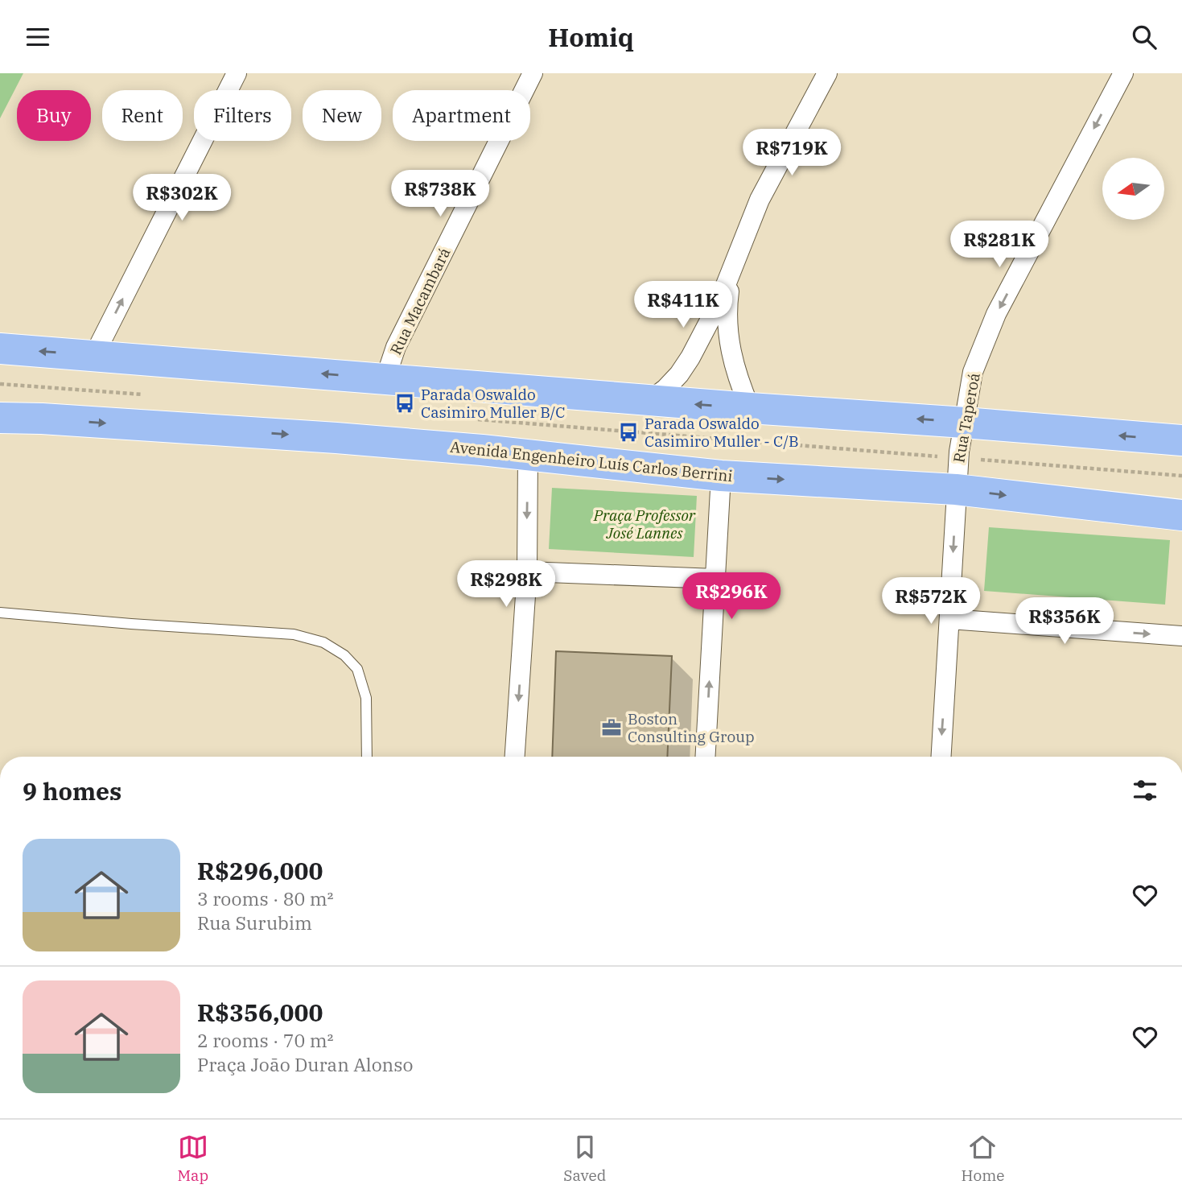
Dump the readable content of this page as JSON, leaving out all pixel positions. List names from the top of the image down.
{
  "streets": {
    "main road": ["Avenida Engenheiro Luís Carlos Berrini"],
    "street": ["Rua Macambará", "Rua Taperoá"]
  },
  "crossings": [
    ["Rua Taperoá", "Avenida Engenheiro Luís Carlos Berrini"]
  ],
  "one_way": ["Rua Taperoá"],
  "parks": ["Praça Professor José Lannes"],
  "places": {
    "bus stop": ["Parada Oswaldo Casimiro Muller B/C", "Parada Oswaldo Casimiro Muller - C/B"],
    "office": ["Boston Consulting Group"]
  },
  "north": "left",
  "page": {
    "header": "Homiq",
    "chip": [
      "Buy",
      "Rent",
      "Filters",
      "New",
      "Apartment"
    ],
    "price": [
      "R$719K",
      "R$738K",
      "R$302K",
      "R$281K",
      "R$411K",
      "R$298K",
      "R$296K",
      "R$572K",
      "R$356K"
    ],
    "heading": "9 homes",
    "list": [
      {
        "name": "R$296,000",
        "note": "3 rooms · 80 m² · Rua Surubim"
      },
      {
        "name": "R$356,000",
        "note": "2 rooms · 70 m² · Praça João Duran Alonso"
      }
    ],
    "tabs": ["Map", "Saved", "Home"]
  }
}
